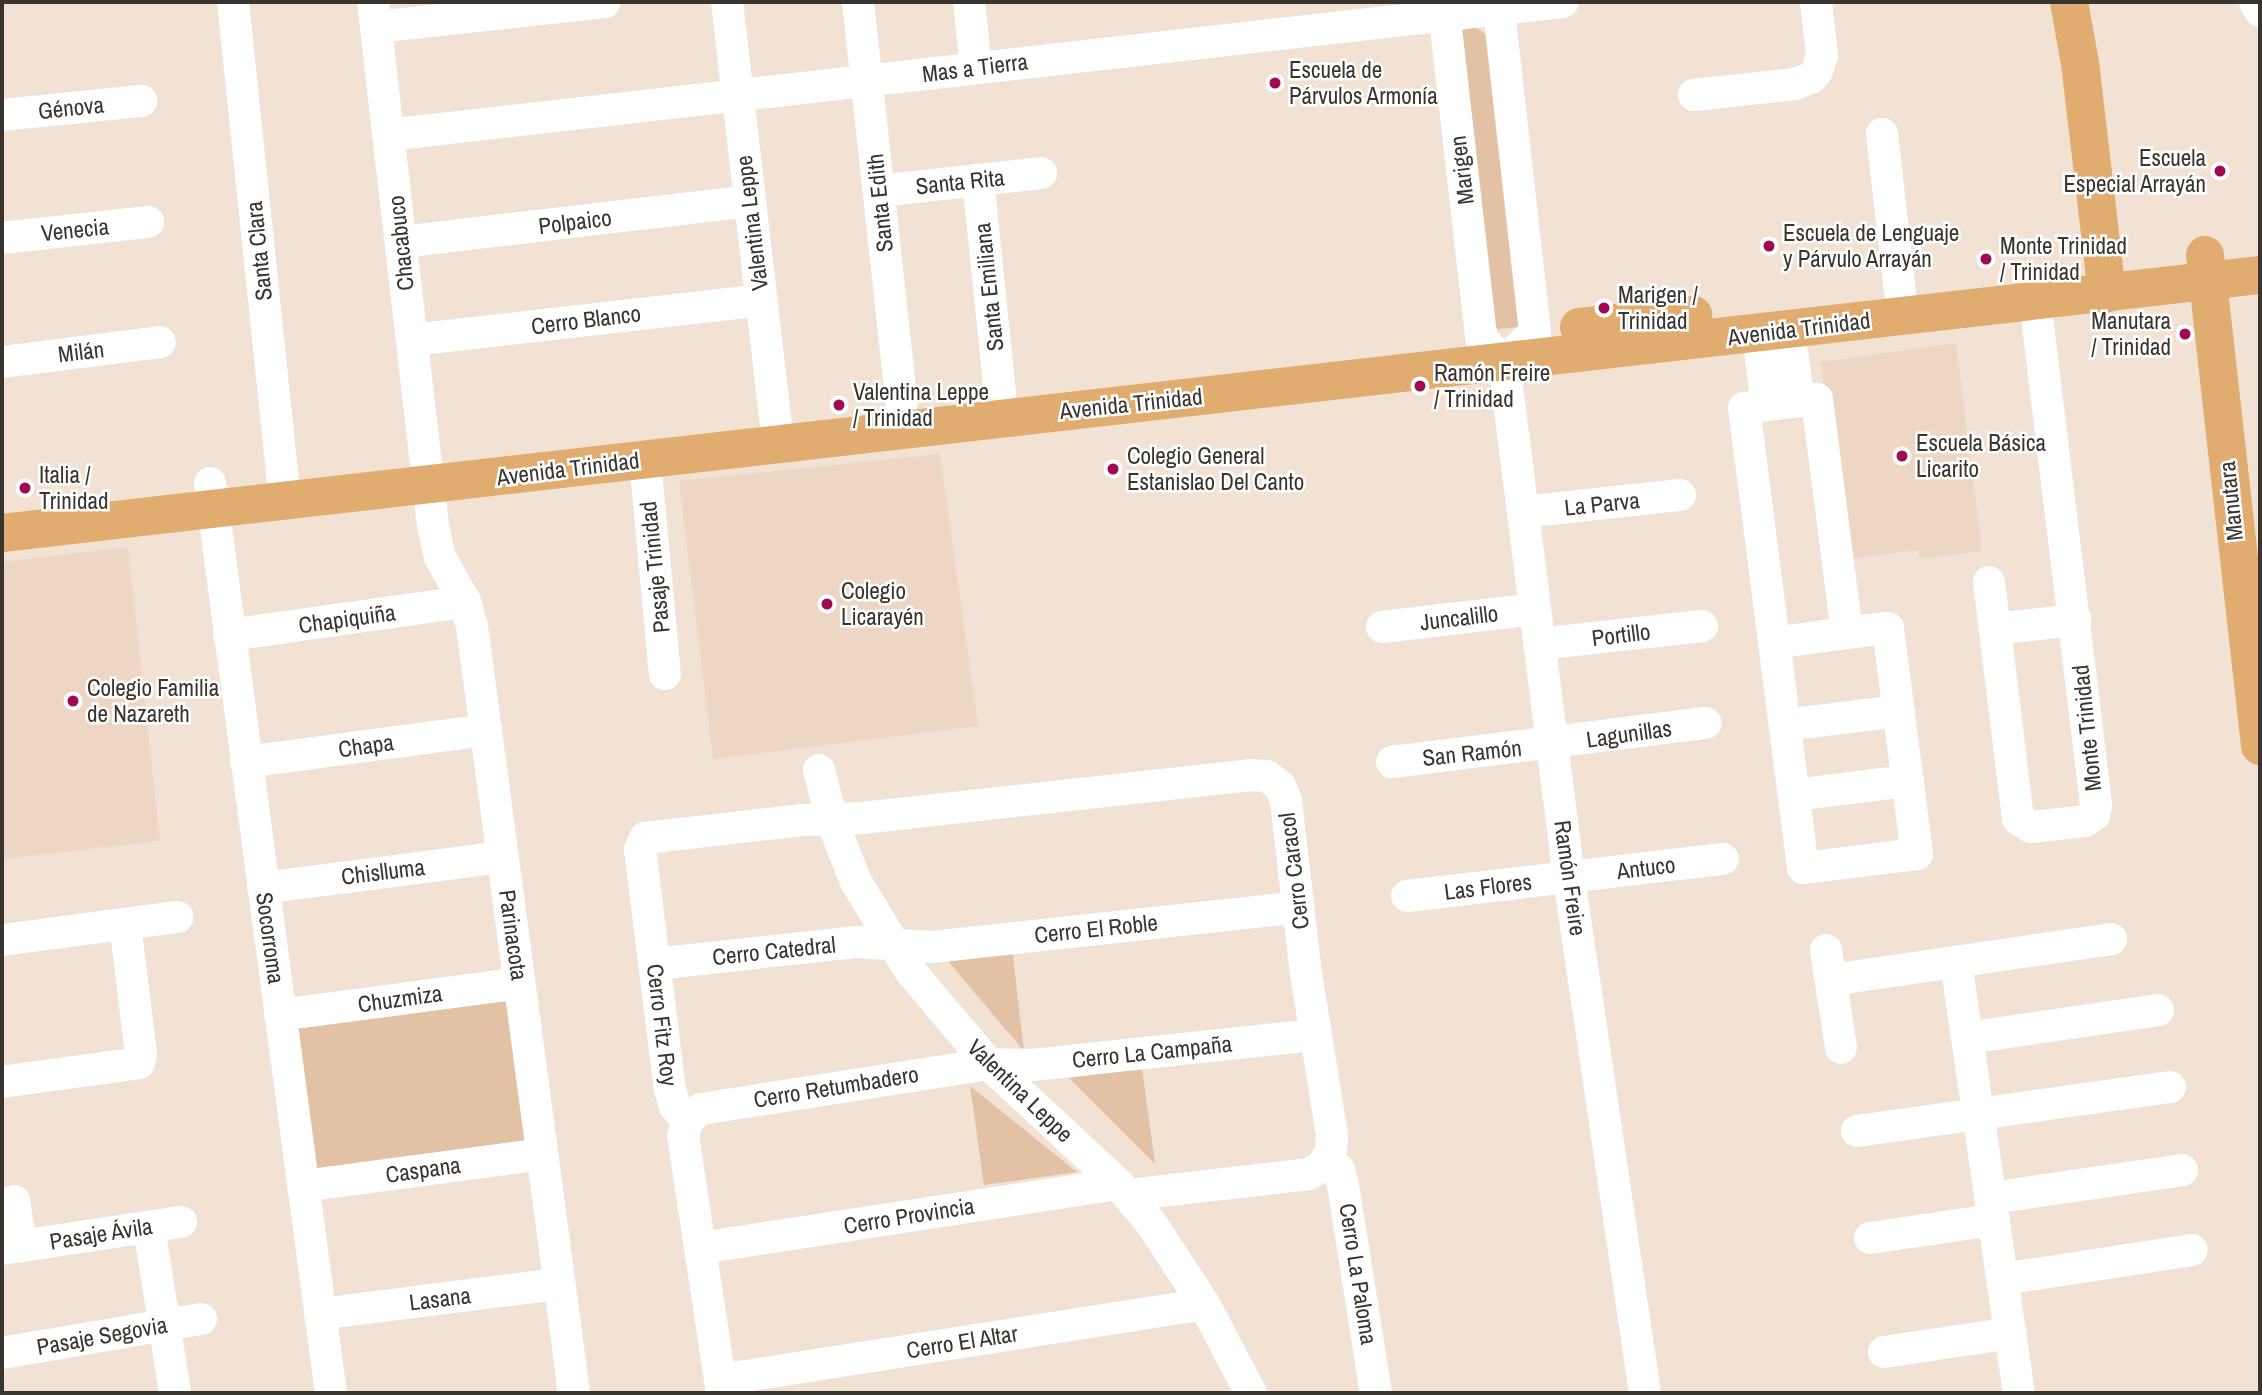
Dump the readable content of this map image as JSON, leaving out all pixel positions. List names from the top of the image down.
{
  "streets": {
    "main road": ["Avenida Trinidad", "Manutara"],
    "street": [
      "Mas a Tierra",
      "Génova",
      "Marigen",
      "Santa Rita",
      "Santa Edith",
      "Polpaico",
      "Valentina Leppe",
      "Venecia",
      "Chacabuco",
      "Santa Clara",
      "Santa Emiliana",
      "Cerro Blanco",
      "Milán",
      "La Parva",
      "Pasaje Trinidad",
      "Juncalillo",
      "Chapiquiña",
      "Portillo",
      "Monte Trinidad",
      "Lagunillas",
      "Chapa",
      "San Ramón",
      "Antuco",
      "Cerro Caracol",
      "Chislluma",
      "Ramón Freire",
      "Las Flores",
      "Cerro El Roble",
      "Parinacota",
      "Socorroma",
      "Cerro Catedral",
      "Chuzmiza",
      "Cerro Fitz Roy",
      "Cerro La Campaña",
      "Cerro Retumbadero",
      "Caspana",
      "Cerro Provincia",
      "Pasaje Ávila",
      "Cerro La Paloma",
      "Lasana",
      "Pasaje Segovia",
      "Cerro El Altar"
    ]
  },
  "crossings": [
    ["Mas a Tierra", "Marigen"],
    ["Mas a Tierra", "Santa Edith"],
    ["Mas a Tierra", "Valentina Leppe"],
    ["Mas a Tierra", "Chacabuco"],
    ["Marigen", "Avenida Trinidad"],
    ["Marigen", "Ramón Freire"],
    ["Santa Rita", "Santa Edith"],
    ["Santa Rita", "Santa Emiliana"],
    ["Santa Edith", "Avenida Trinidad"],
    ["Polpaico", "Valentina Leppe"],
    ["Polpaico", "Chacabuco"],
    ["Valentina Leppe", "Cerro Blanco"],
    ["Valentina Leppe", "Avenida Trinidad"],
    ["Valentina Leppe", "Cerro Caracol"],
    ["Valentina Leppe", "Cerro El Roble"],
    ["Valentina Leppe", "Cerro Catedral"],
    ["Valentina Leppe", "Cerro Fitz Roy"],
    ["Valentina Leppe", "Cerro La Campaña"],
    ["Valentina Leppe", "Cerro Retumbadero"],
    ["Valentina Leppe", "Cerro Provincia"],
    ["Valentina Leppe", "Cerro El Altar"],
    ["Chacabuco", "Cerro Blanco"],
    ["Chacabuco", "Avenida Trinidad"],
    ["Chacabuco", "Parinacota"],
    ["Santa Clara", "Avenida Trinidad"],
    ["Santa Emiliana", "Avenida Trinidad"],
    ["Avenida Trinidad", "Manutara"],
    ["Avenida Trinidad", "Pasaje Trinidad"],
    ["Avenida Trinidad", "Monte Trinidad"],
    ["Avenida Trinidad", "Ramón Freire"],
    ["Avenida Trinidad", "Parinacota"],
    ["Avenida Trinidad", "Socorroma"],
    ["La Parva", "Ramón Freire"],
    ["Juncalillo", "Ramón Freire"],
    ["Chapiquiña", "Parinacota"],
    ["Chapiquiña", "Socorroma"],
    ["Portillo", "Ramón Freire"],
    ["Lagunillas", "San Ramón"],
    ["Lagunillas", "Ramón Freire"],
    ["Chapa", "Parinacota"],
    ["Chapa", "Socorroma"],
    ["San Ramón", "Ramón Freire"],
    ["Antuco", "Ramón Freire"],
    ["Antuco", "Las Flores"],
    ["Cerro Caracol", "Cerro El Roble"],
    ["Cerro Caracol", "Cerro Fitz Roy"],
    ["Cerro Caracol", "Cerro La Campaña"],
    ["Cerro Caracol", "Cerro La Paloma"],
    ["Chislluma", "Parinacota"],
    ["Chislluma", "Socorroma"],
    ["Ramón Freire", "Las Flores"],
    ["Cerro El Roble", "Cerro Catedral"],
    ["Parinacota", "Chuzmiza"],
    ["Parinacota", "Caspana"],
    ["Parinacota", "Lasana"],
    ["Socorroma", "Chuzmiza"],
    ["Socorroma", "Caspana"],
    ["Socorroma", "Lasana"],
    ["Cerro Catedral", "Cerro Fitz Roy"],
    ["Cerro Fitz Roy", "Cerro Retumbadero"],
    ["Cerro La Campaña", "Cerro Retumbadero"]
  ],
  "places": [
    "Escuela de Párvulos Armonía",
    "Escuela Especial Arrayán",
    "Escuela de Lenguaje y Párvulo Arrayán",
    "Monte Trinidad / Trinidad",
    "Marigen / Trinidad",
    "Manutara / Trinidad",
    "Ramón Freire / Trinidad",
    "Valentina Leppe / Trinidad",
    "Escuela Básica Licarito",
    "Colegio General Estanislao Del Canto",
    "Italia / Trinidad",
    "Colegio Licarayén",
    "Colegio Familia de Nazareth"
  ]
}
